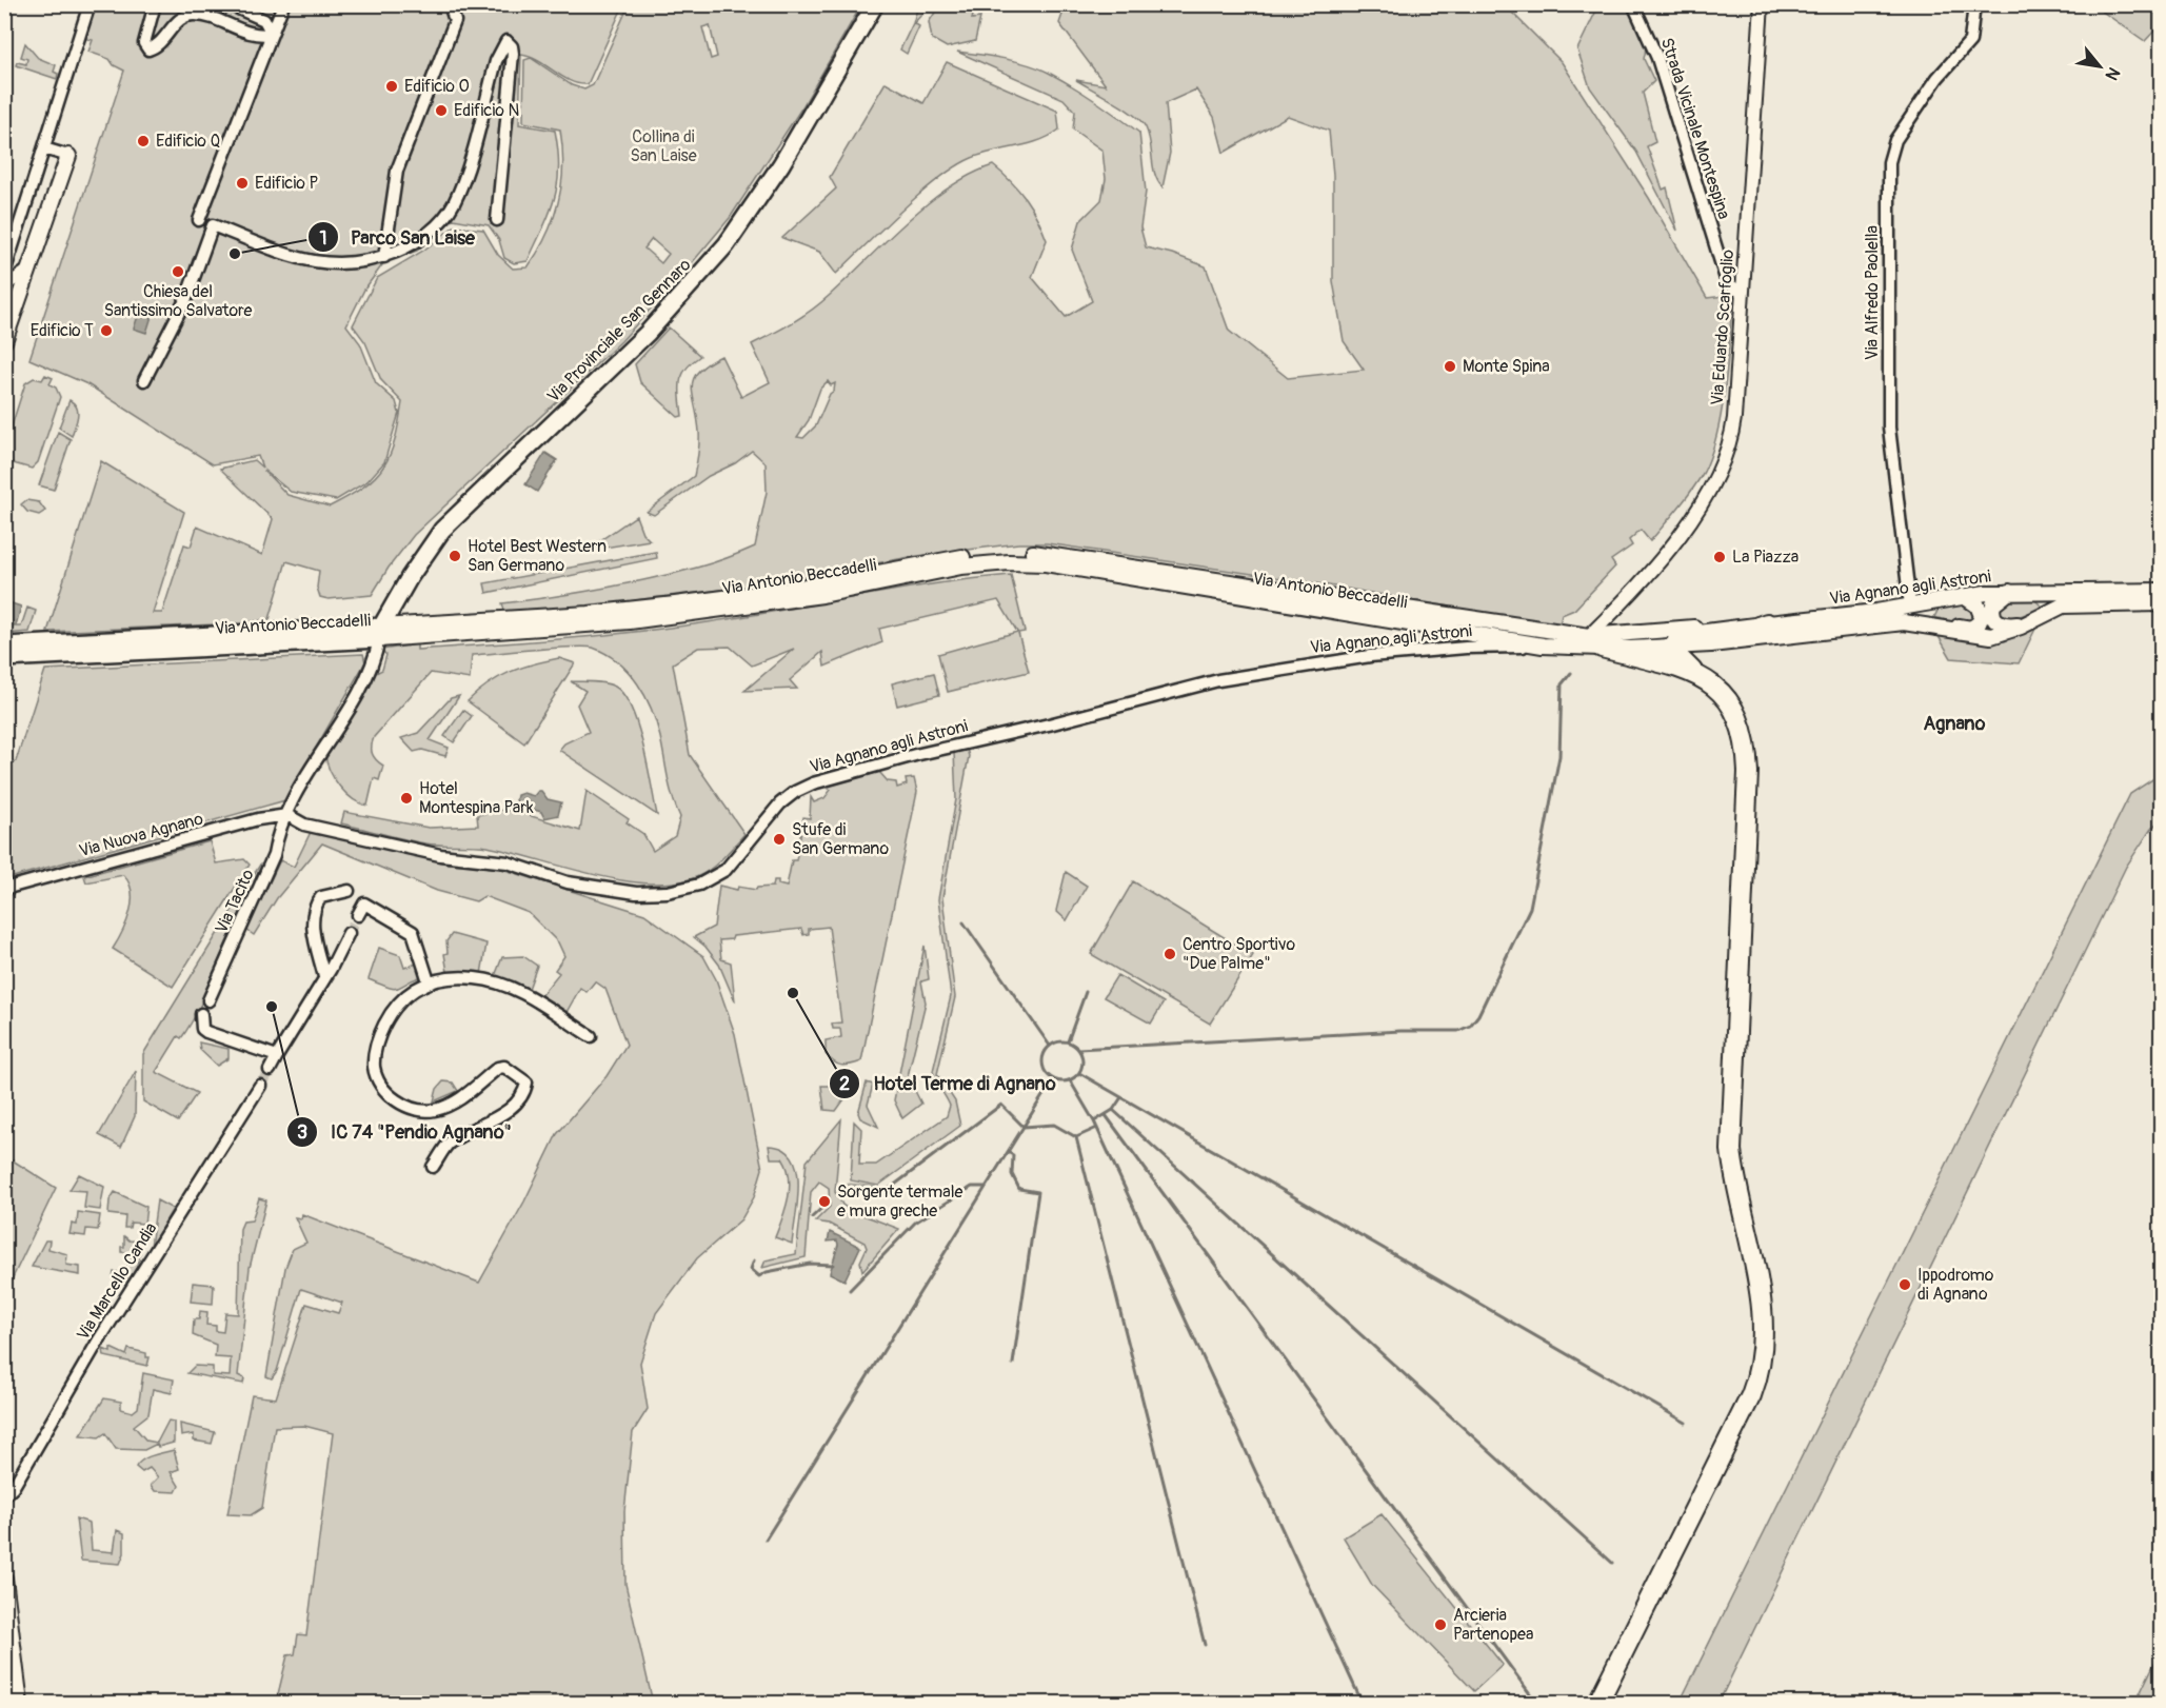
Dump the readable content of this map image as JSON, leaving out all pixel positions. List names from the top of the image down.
{
  "streets": {
    "main road": ["Via Provinciale San Gennaro", "Via Antonio Beccadelli", "Via Agnano agli Astroni"],
    "street": [
      "Strada Vicinale Montespina",
      "Via Alfredo Paolella",
      "Via Eduardo Scarfoglio",
      "Via Nuova Agnano",
      "Via Tacito",
      "Via Marcello Candia"
    ]
  },
  "crossings": [
    ["Strada Vicinale Montespina", "Via Eduardo Scarfoglio"],
    ["Via Alfredo Paolella", "Via Agnano agli Astroni"],
    ["Via Eduardo Scarfoglio", "Via Antonio Beccadelli"],
    ["Via Eduardo Scarfoglio", "Via Agnano agli Astroni"],
    ["Via Provinciale San Gennaro", "Via Antonio Beccadelli"],
    ["Via Provinciale San Gennaro", "Via Agnano agli Astroni"],
    ["Via Provinciale San Gennaro", "Via Nuova Agnano"],
    ["Via Provinciale San Gennaro", "Via Tacito"],
    ["Via Antonio Beccadelli", "Via Agnano agli Astroni"],
    ["Via Agnano agli Astroni", "Via Nuova Agnano"],
    ["Via Agnano agli Astroni", "Via Tacito"],
    ["Via Nuova Agnano", "Via Tacito"]
  ],
  "districts": ["Agnano"],
  "parks": ["Collina di San Laise"],
  "places": [
    "Edificio O",
    "Edificio N",
    "Edificio Q",
    "Edificio P",
    "Parco San Laise",
    "Chiesa del Santissimo Salvatore",
    "Edificio T",
    "Monte Spina",
    "Hotel Best Western San Germano",
    "La Piazza",
    "Hotel Montespina Park",
    "Stufe di San Germano",
    "Centro Sportivo \"Due Palme\"",
    "Hotel Terme di Agnano",
    "IC 74 \"Pendio Agnano\"",
    "Sorgente termale e mura greche",
    "Ippodromo di Agnano",
    "Arcieria Partenopea"
  ],
  "north": "bottom right"
}
